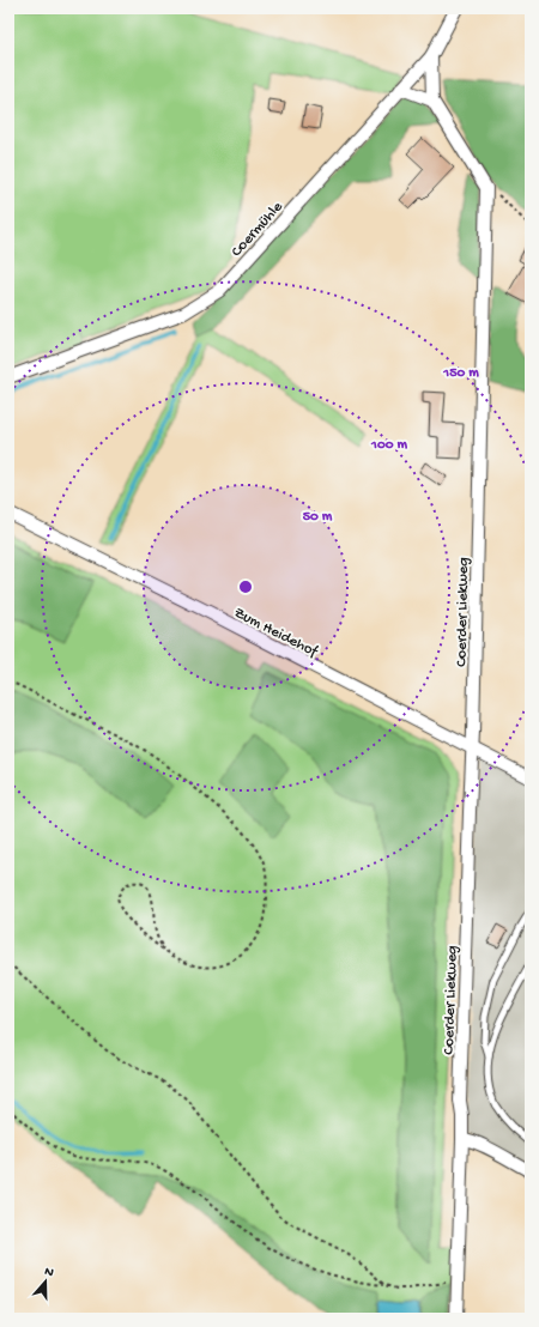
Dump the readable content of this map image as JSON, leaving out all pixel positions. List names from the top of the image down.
{
  "streets": {
    "street": ["Coermühle", "Coerder Liekweg", "Zum Heidehof"]
  },
  "crossings": [
    ["Coerder Liekweg", "Zum Heidehof"]
  ],
  "north": "top",
  "rings": ["150 m", "100 m", "50 m"]
}
